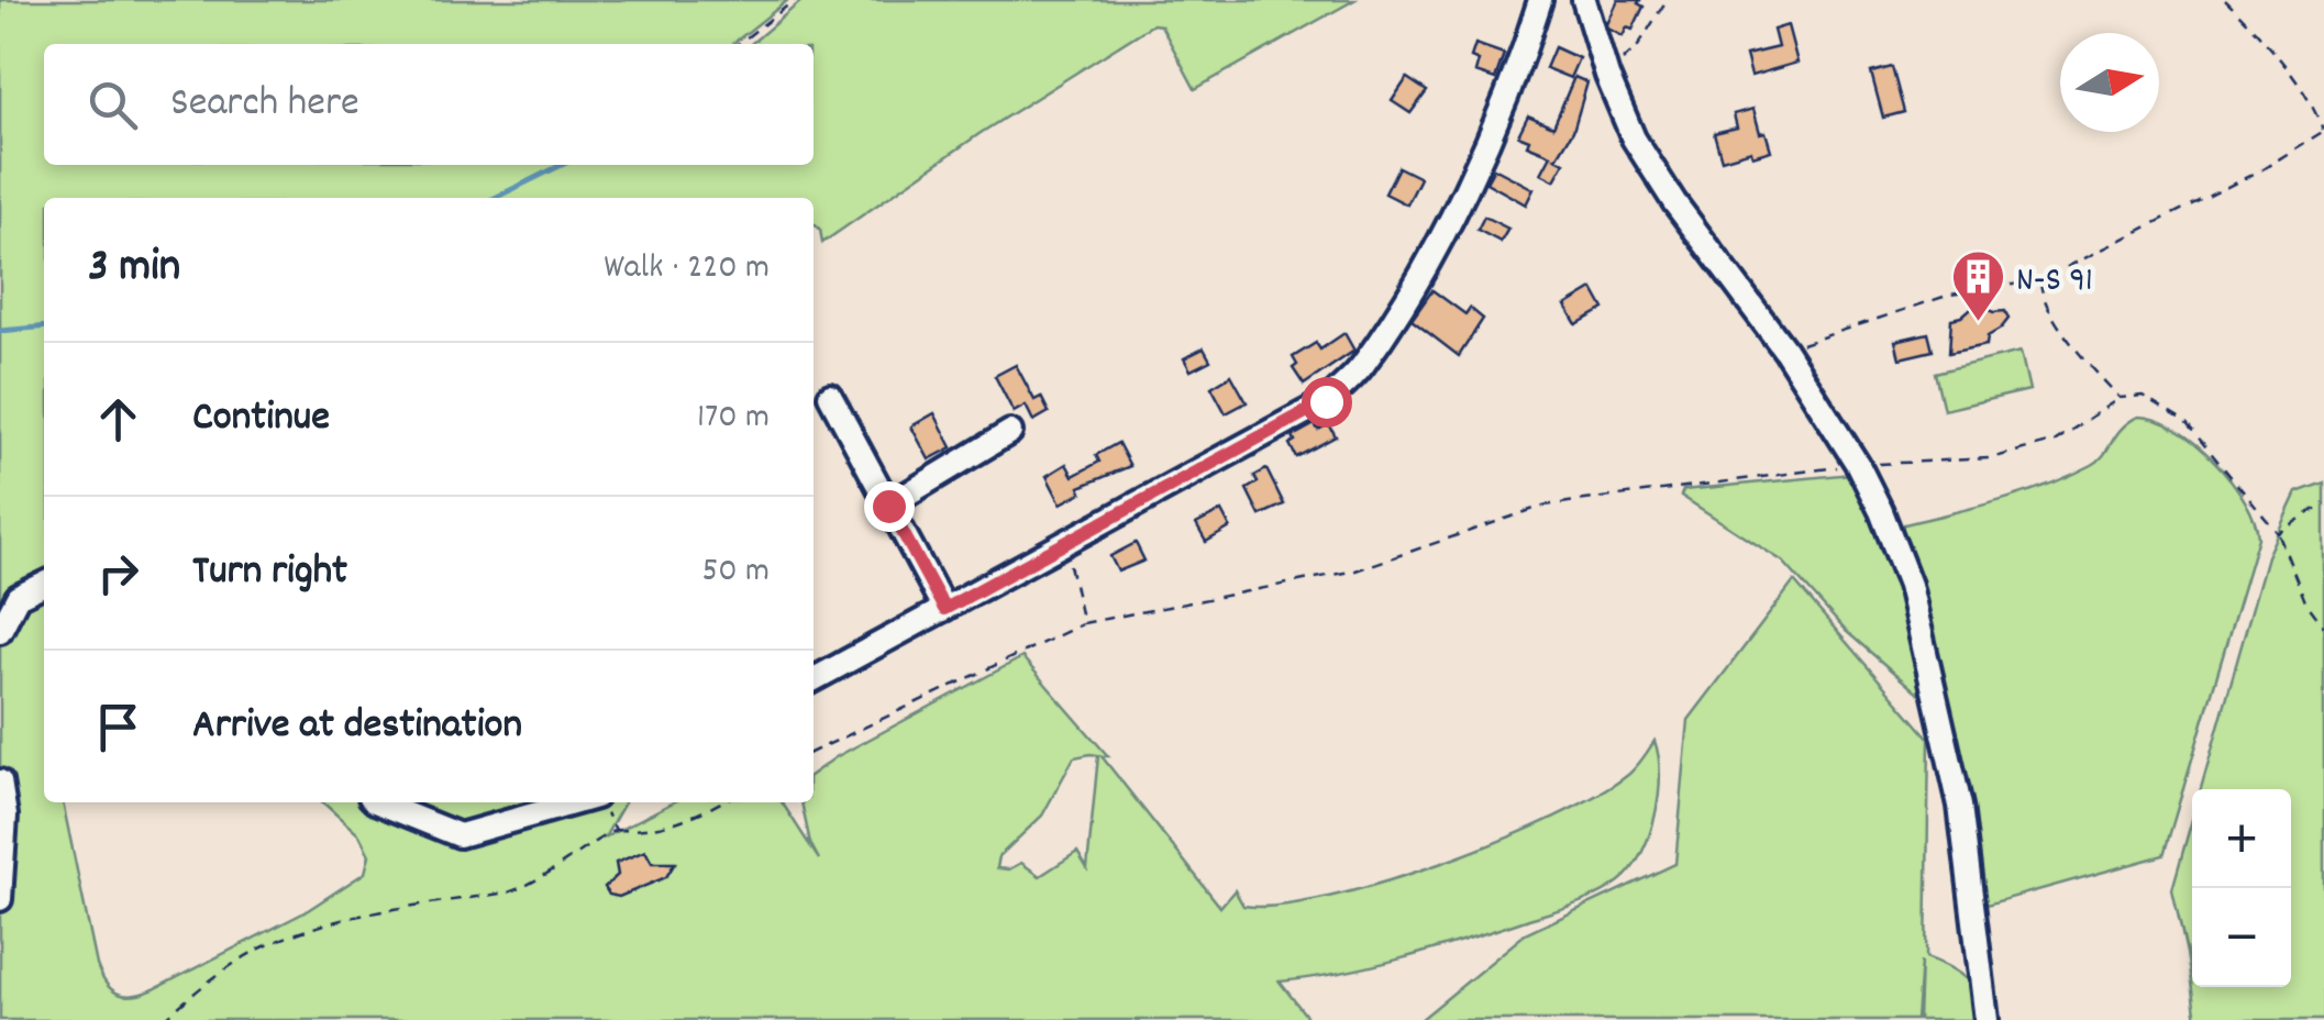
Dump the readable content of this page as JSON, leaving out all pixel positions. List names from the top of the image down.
{
  "places": {
    "building": ["N-S 91"]
  },
  "north": "right",
  "page": {
    "search": "Search here",
    "heading": ["3 min", "Walk · 220 m"],
    "list": [
      ["Continue", "170 m"],
      ["Turn right", "50 m"],
      "Arrive at destination"
    ],
    "map_buttons": ["+", "−"]
  }
}
